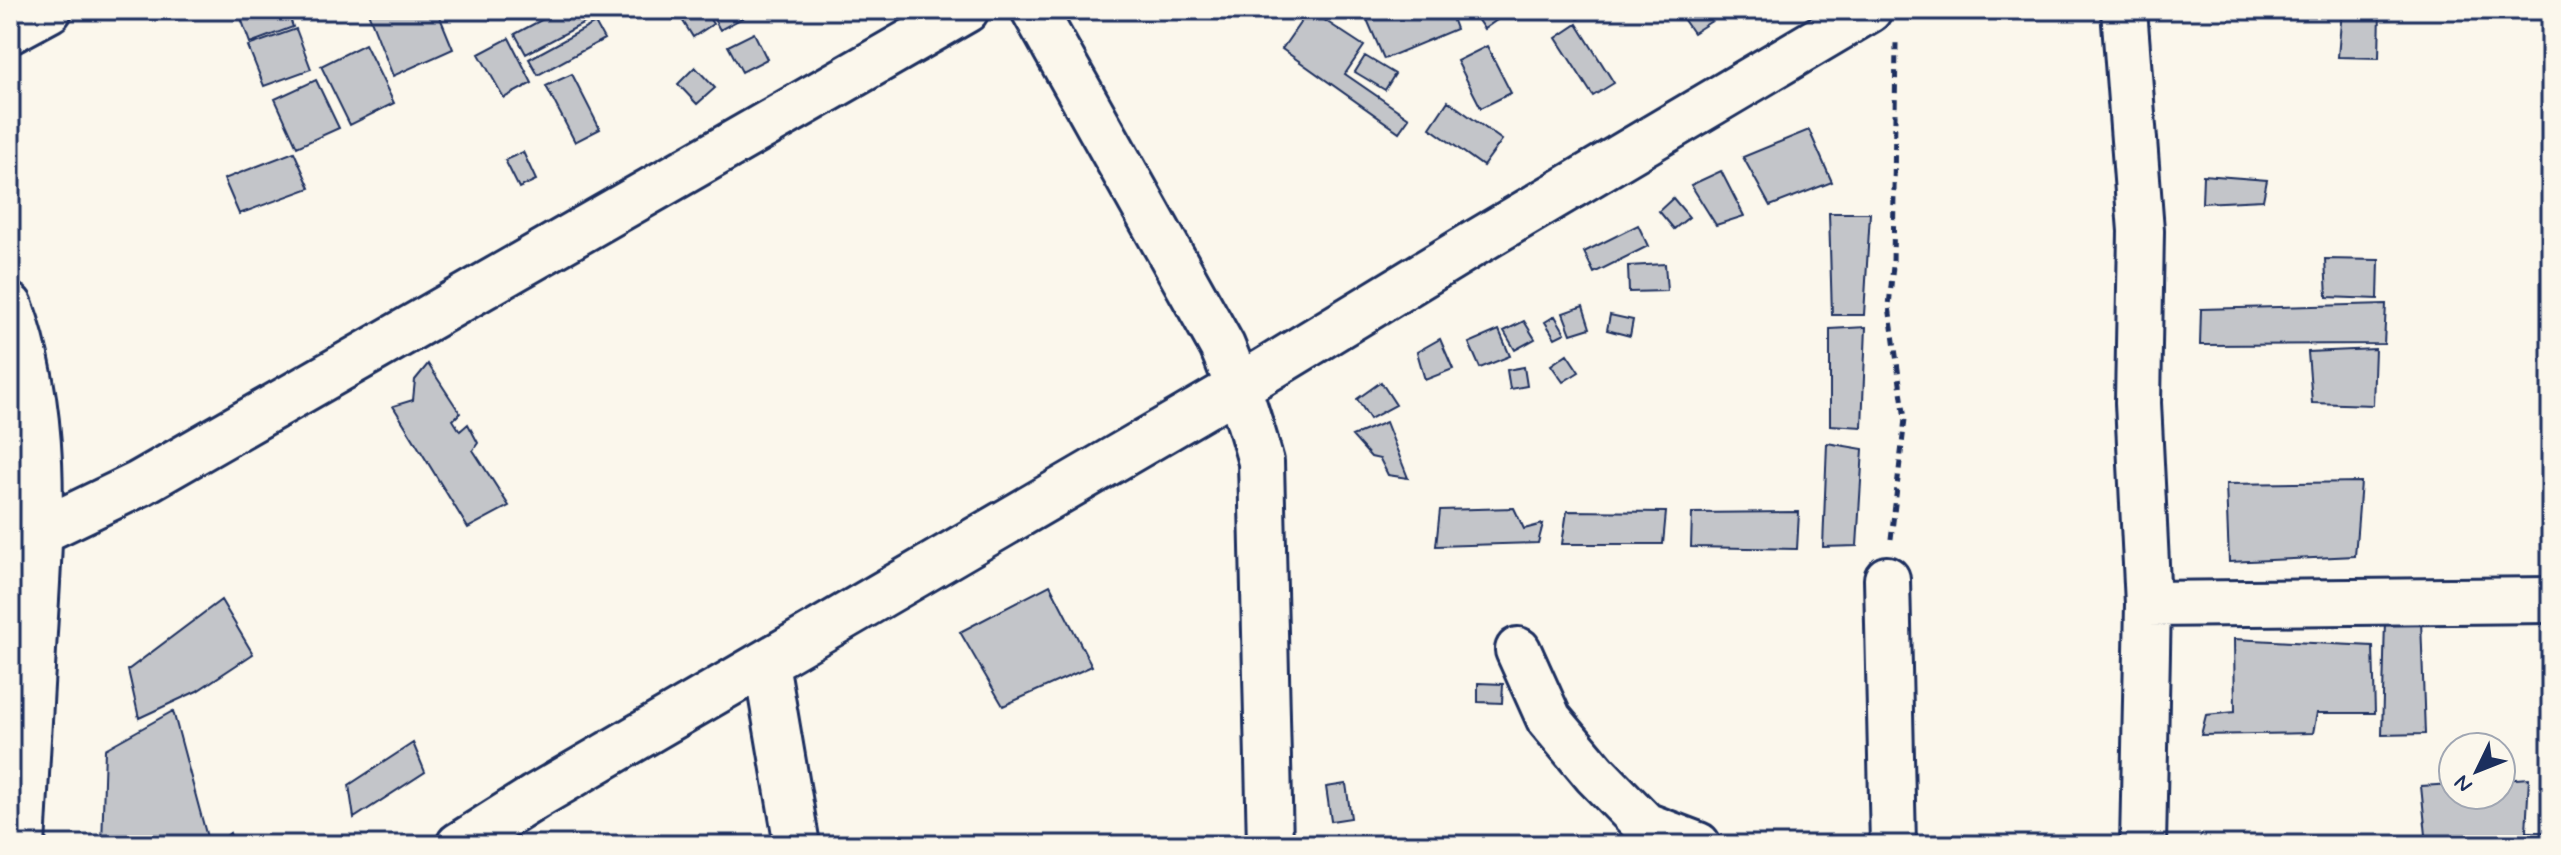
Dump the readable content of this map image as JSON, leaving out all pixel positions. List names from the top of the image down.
{
  "north": "bottom left"
}
